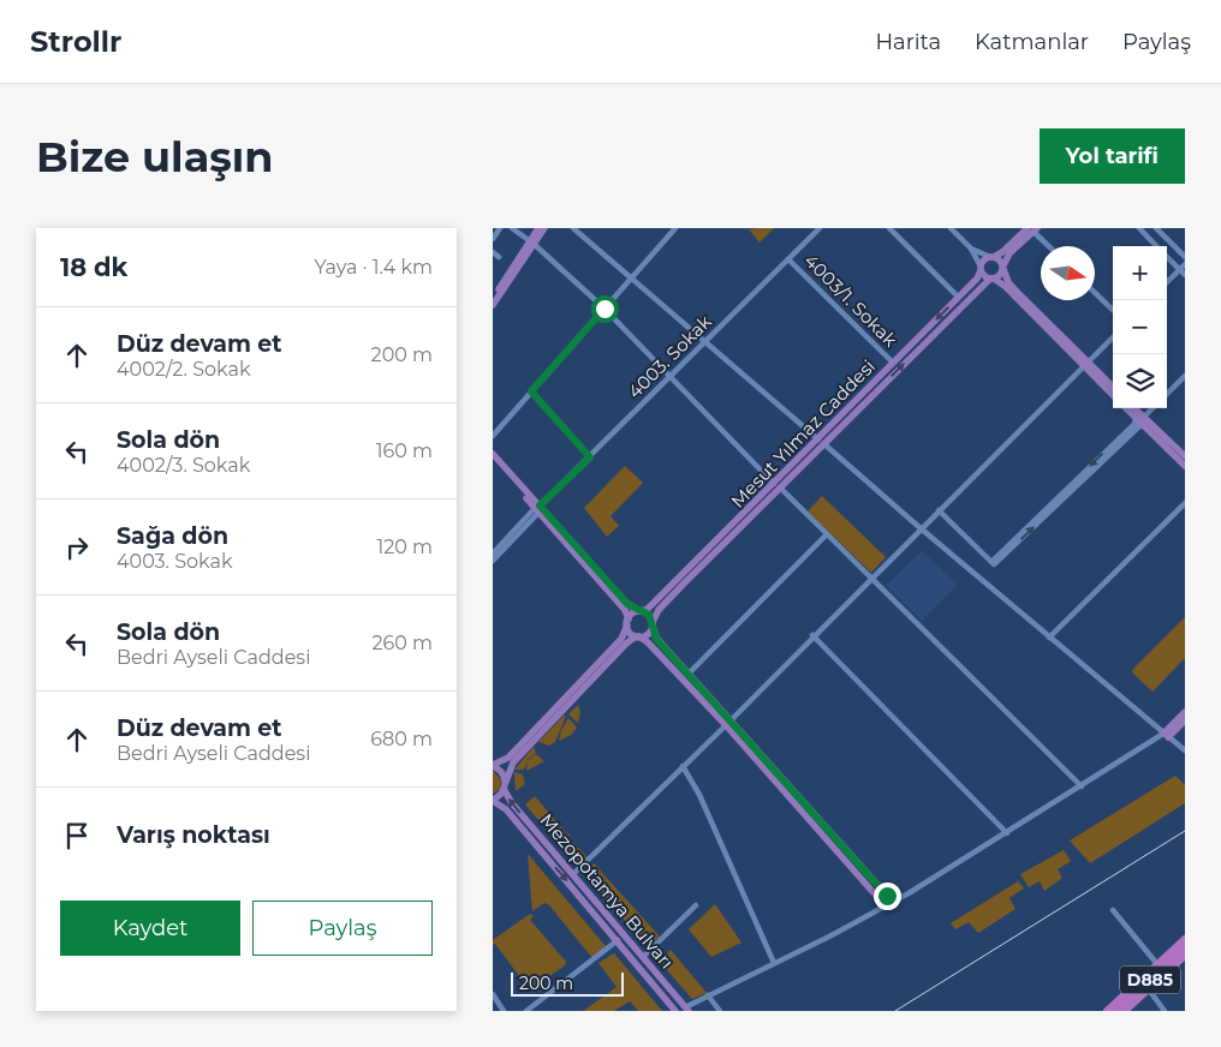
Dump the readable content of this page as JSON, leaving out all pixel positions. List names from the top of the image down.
{
  "streets": {
    "highway": ["D885"],
    "main road": ["Mesut Yılmaz Caddesi", "Mezopotamya Bulvarı"],
    "street": ["4003/1. Sokak", "4003. Sokak"]
  },
  "crossings": [
    ["4003/1. Sokak", "4003. Sokak"],
    ["4003/1. Sokak", "Mesut Yılmaz Caddesi"]
  ],
  "scale_bar": "200 m",
  "north": "right",
  "page": {
    "header": "Strollr",
    "nav": ["Harita", "Katmanlar", "Paylaş"],
    "buttons": [
      "Yol tarifi",
      ["Kaydet", "Paylaş"]
    ],
    "title": "Bize ulaşın",
    "heading": ["18 dk", "Yaya · 1.4 km"],
    "map_buttons": ["+", "−"],
    "list": [
      ["Düz devam et", "4002/2. Sokak", "200 m"],
      ["Sola dön", "4002/3. Sokak", "160 m"],
      ["Sağa dön", "4003. Sokak", "120 m"],
      ["Sola dön", "Bedri Ayseli Caddesi", "260 m"],
      ["Düz devam et", "Bedri Ayseli Caddesi", "680 m"],
      "Varış noktası"
    ],
    "scale": "200 m"
  }
}
